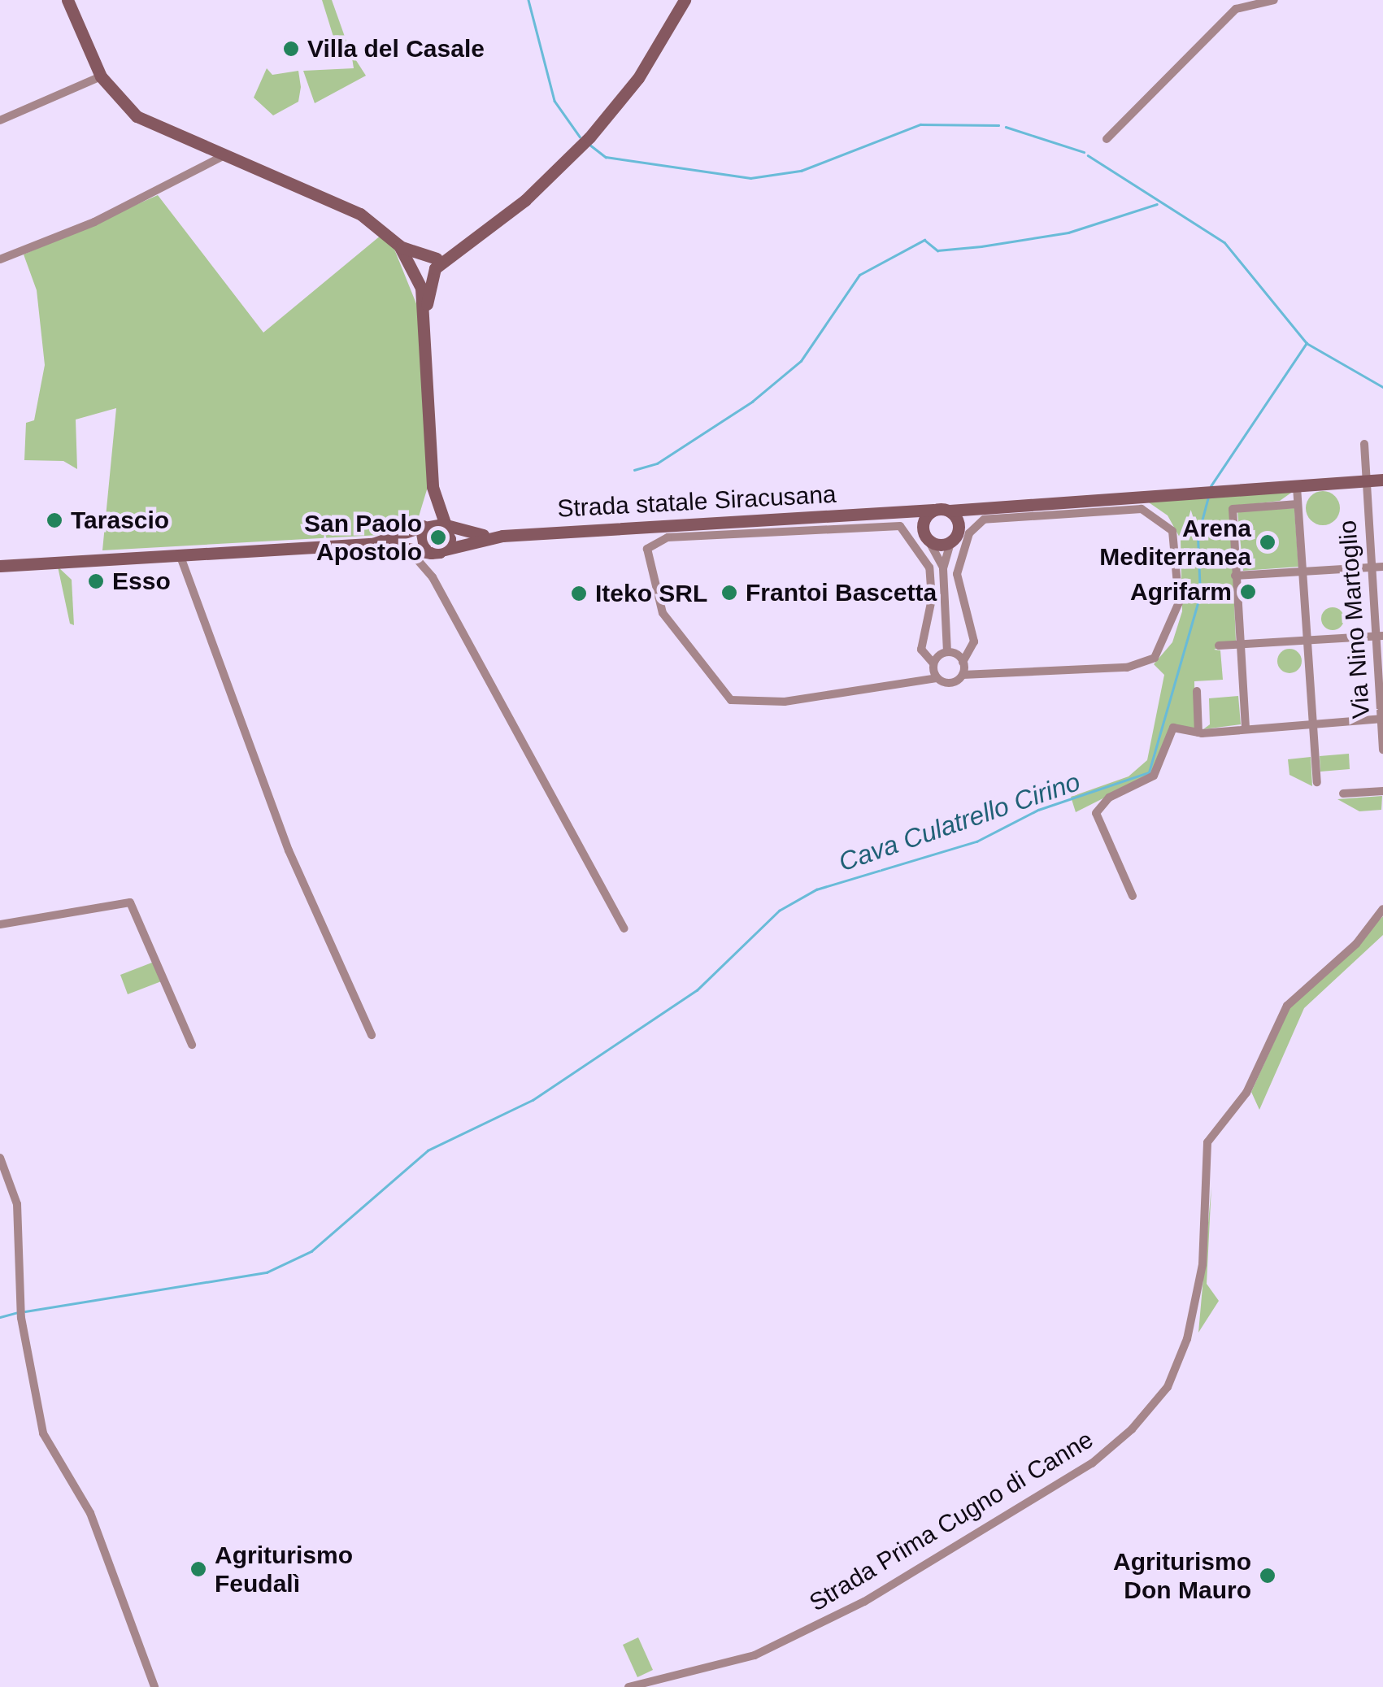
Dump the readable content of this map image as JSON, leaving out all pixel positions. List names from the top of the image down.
{
  "streets": {
    "main road": ["Strada statale Siracusana"],
    "street": ["Via Nino Martoglio", "Strada Prima Cugno di Canne"]
  },
  "water": ["Cava Culatrello Cirino"],
  "places": [
    "Villa del Casale",
    "Tarascio",
    "San Paolo Apostolo",
    "Arena Mediterranea",
    "Esso",
    "Agrifarm",
    "Frantoi Bascetta",
    "Iteko SRL",
    "Agriturismo Feudalì",
    "Agriturismo Don Mauro"
  ]
}
